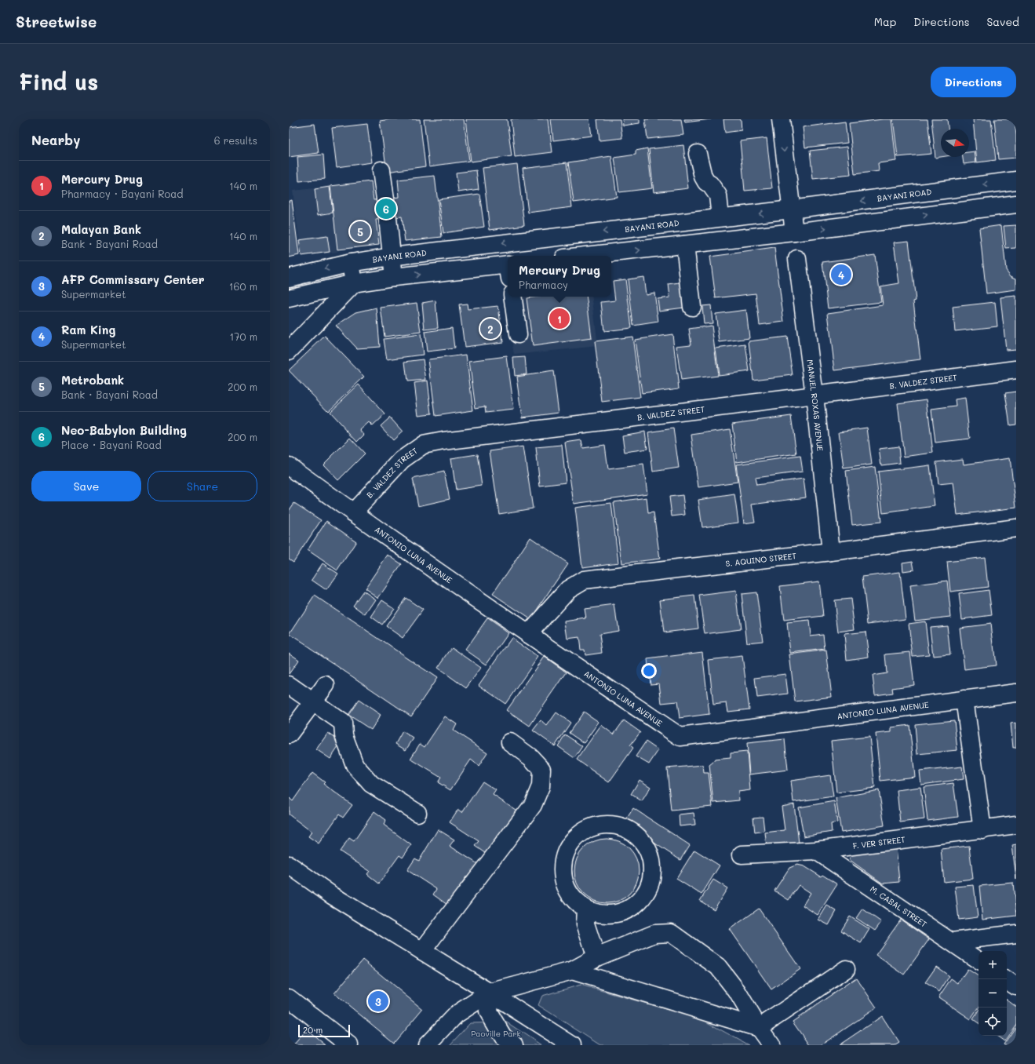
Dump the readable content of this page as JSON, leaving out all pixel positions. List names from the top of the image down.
{
  "streets": {
    "street": [
      "BAYANI ROAD",
      "B. VALDEZ STREET",
      "MANUEL ROXAS AVENUE",
      "ANTONIO LUNA AVENUE",
      "S. AQUINO STREET",
      "F. VER STREET",
      "M. CABAL STREET"
    ]
  },
  "crossings": [
    ["B. VALDEZ STREET", "MANUEL ROXAS AVENUE"],
    ["B. VALDEZ STREET", "ANTONIO LUNA AVENUE"],
    ["MANUEL ROXAS AVENUE", "S. AQUINO STREET"],
    ["ANTONIO LUNA AVENUE", "S. AQUINO STREET"],
    ["F. VER STREET", "M. CABAL STREET"]
  ],
  "parks": ["Paoville Park"],
  "scale_bar": "20 m",
  "north": "right",
  "page": {
    "header": "Streetwise",
    "nav": ["Map", "Directions", "Saved"],
    "buttons": [
      "Directions",
      ["Save", "Share"]
    ],
    "title": "Find us",
    "heading": ["Nearby", "6 results"],
    "list": [
      {
        "mark": "1",
        "name": "Mercury Drug",
        "note": "Pharmacy · Bayani Road",
        "value": "140 m"
      },
      {
        "mark": "2",
        "name": "Malayan Bank",
        "note": "Bank · Bayani Road",
        "value": "140 m"
      },
      {
        "mark": "3",
        "name": "AFP Commissary Center",
        "note": "Supermarket",
        "value": "160 m"
      },
      {
        "mark": "4",
        "name": "Ram King",
        "note": "Supermarket",
        "value": "170 m"
      },
      {
        "mark": "5",
        "name": "Metrobank",
        "note": "Bank · Bayani Road",
        "value": "200 m"
      },
      {
        "mark": "6",
        "name": "Neo-Babylon Building",
        "note": "Place · Bayani Road",
        "value": "200 m"
      }
    ],
    "pins": [
      "6",
      "5",
      "4",
      "1",
      "2",
      "3"
    ],
    "popup": ["Mercury Drug", "Pharmacy"],
    "map_buttons": ["+", "−"],
    "scale": "20 m"
  }
}
